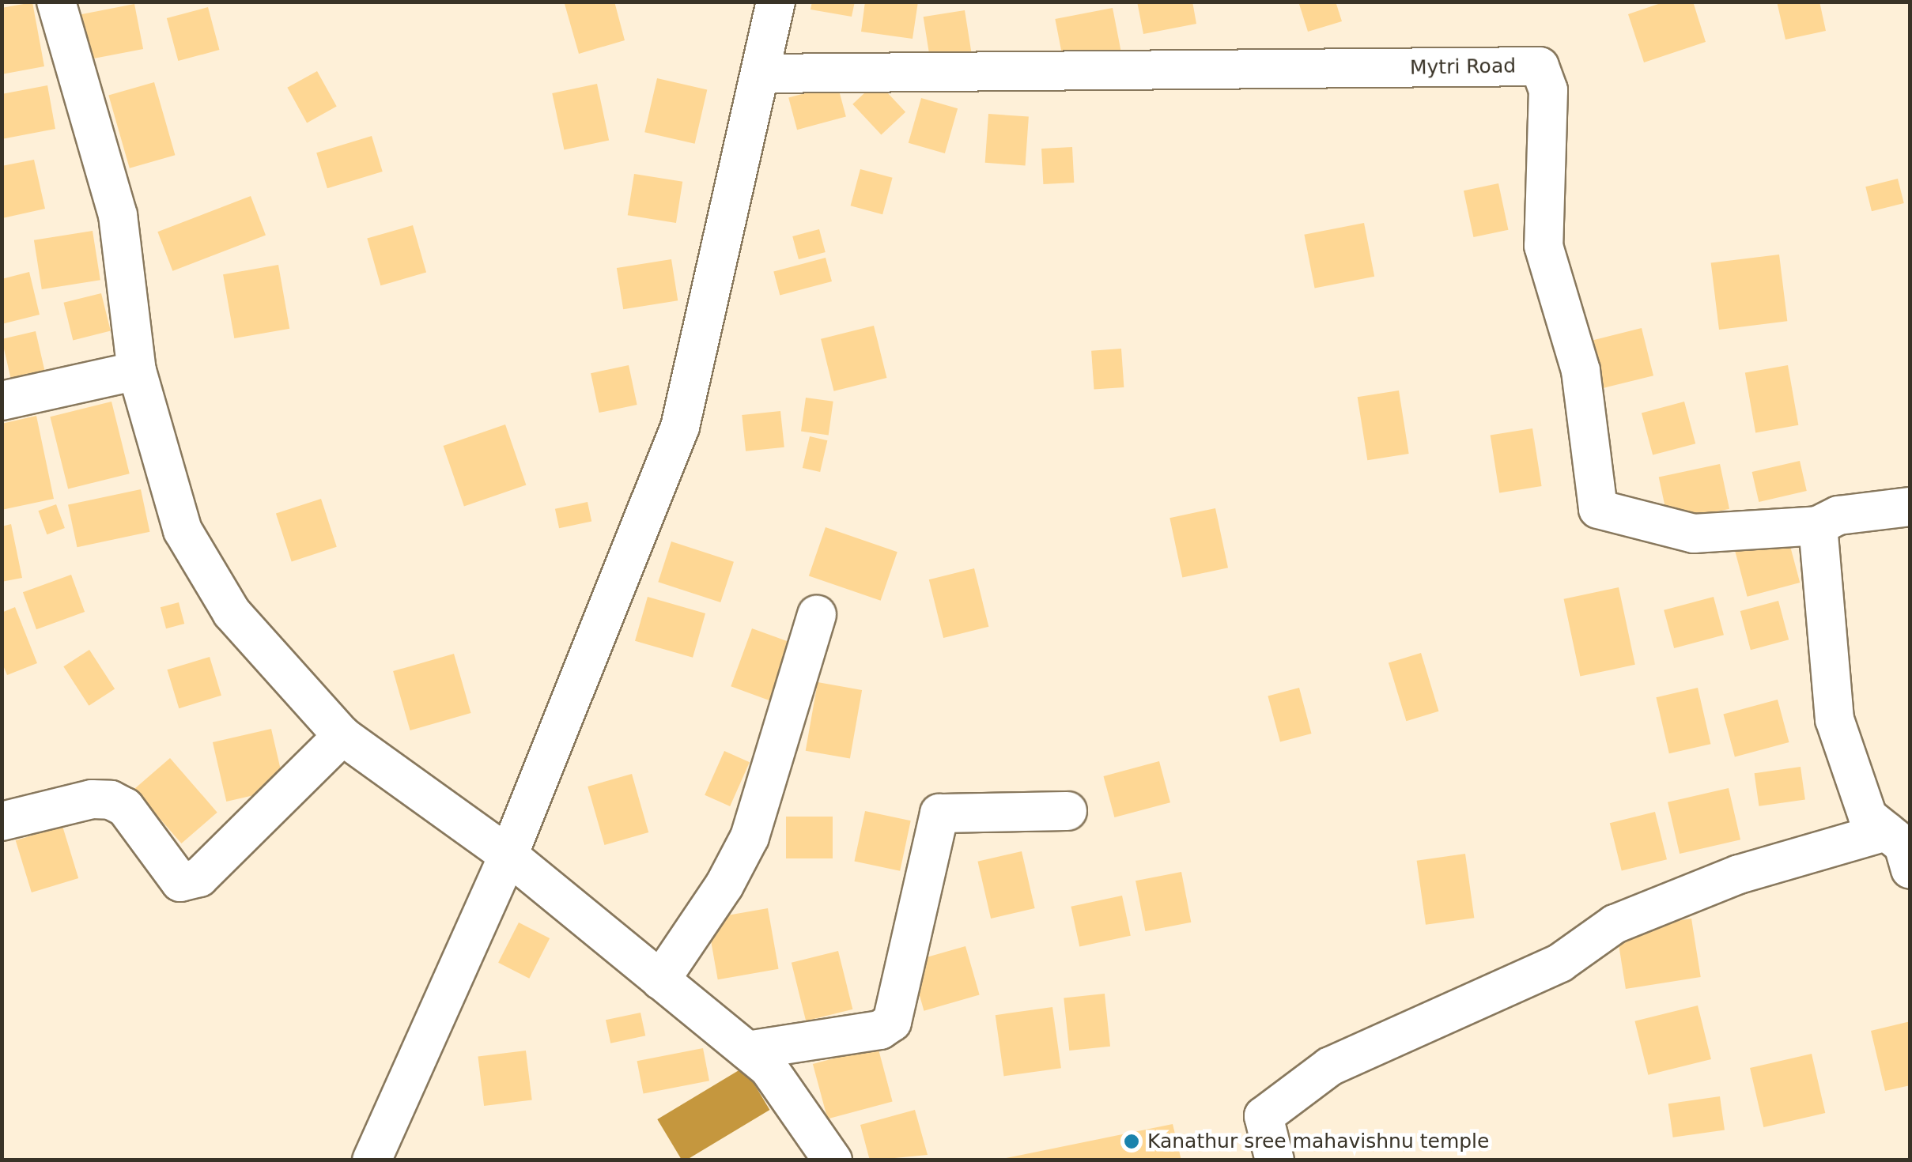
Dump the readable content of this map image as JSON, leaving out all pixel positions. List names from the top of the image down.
{
  "streets": {
    "street": ["Mytri Road"]
  },
  "places": ["Kanathur sree mahavishnu temple"]
}
